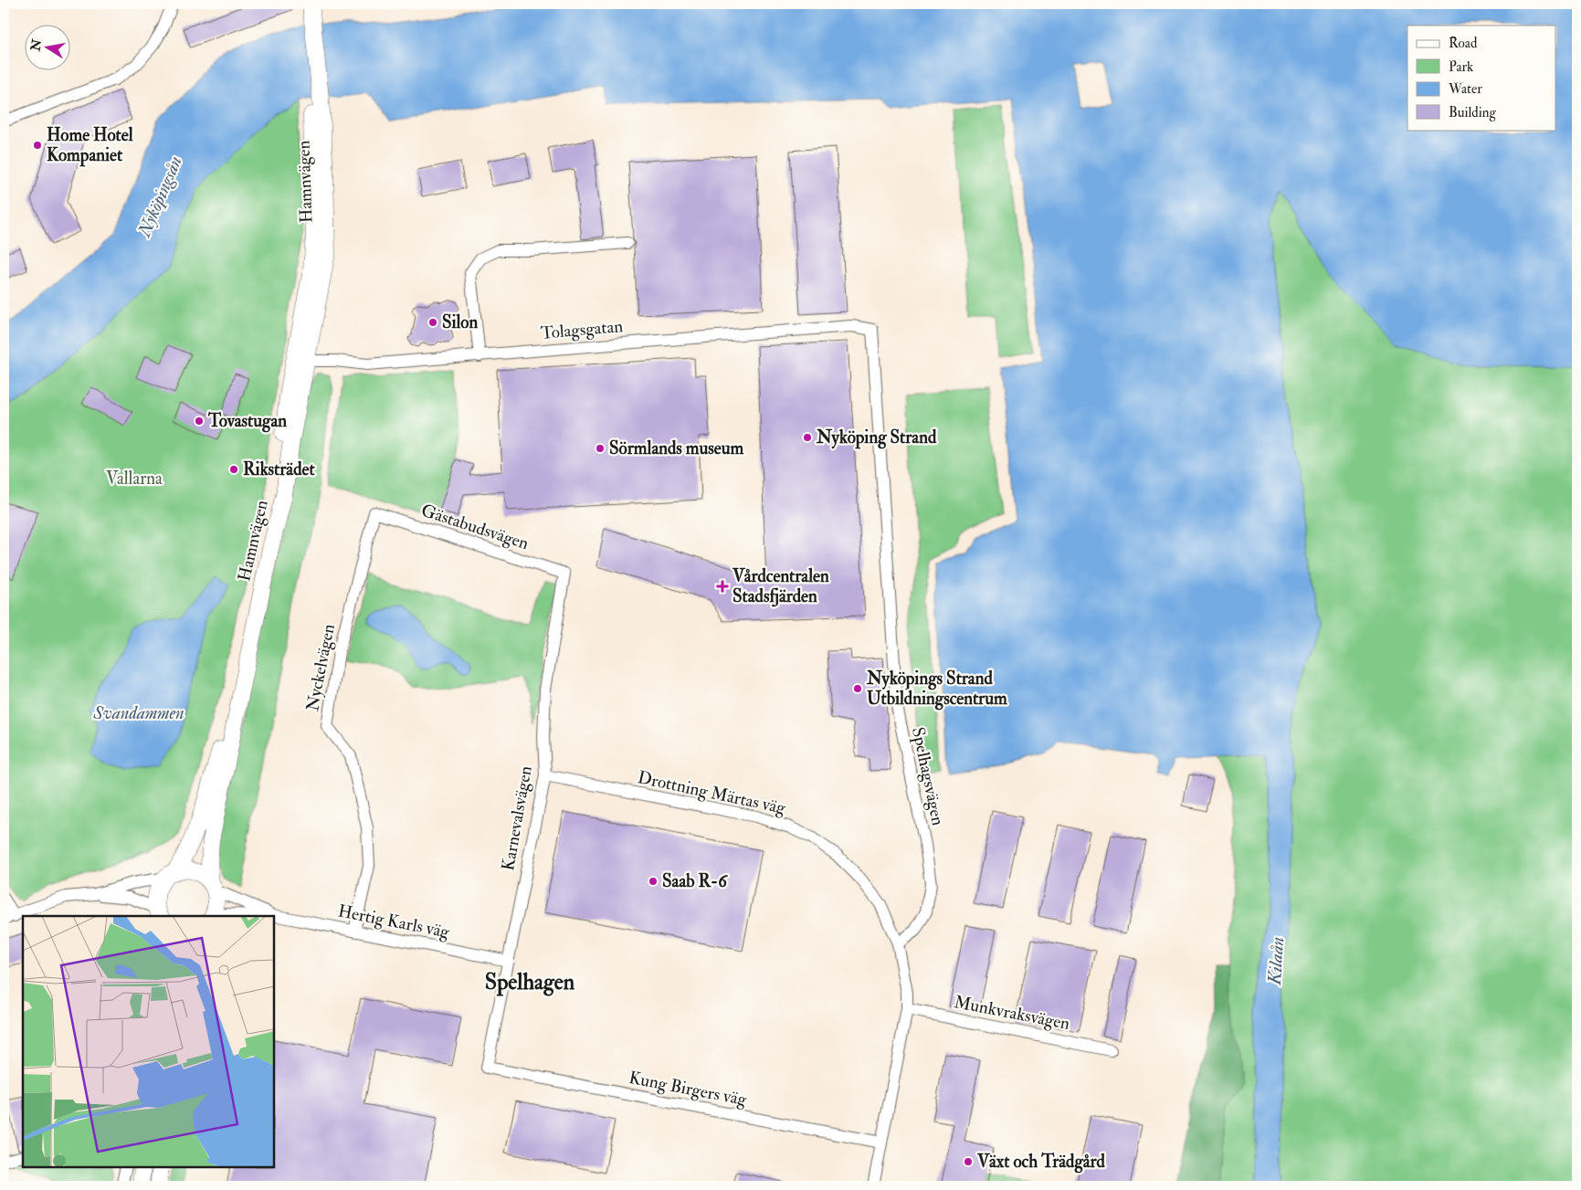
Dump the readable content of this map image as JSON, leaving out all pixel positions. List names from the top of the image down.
{
  "streets": {
    "main road": ["Hamnvägen"],
    "street": [
      "Tolagsgatan",
      "Gästabudsvägen",
      "Nyckelvägen",
      "Spelhagsvägen",
      "Drottning Märtas väg",
      "Karnevalsvägen",
      "Hertig Karls väg",
      "Munkvraksvägen",
      "Kung Birgers väg"
    ]
  },
  "crossings": [
    ["Hamnvägen", "Tolagsgatan"],
    ["Hamnvägen", "Hertig Karls väg"],
    ["Tolagsgatan", "Spelhagsvägen"],
    ["Gästabudsvägen", "Nyckelvägen"],
    ["Gästabudsvägen", "Karnevalsvägen"],
    ["Nyckelvägen", "Hertig Karls väg"],
    ["Spelhagsvägen", "Drottning Märtas väg"],
    ["Drottning Märtas väg", "Karnevalsvägen"],
    ["Karnevalsvägen", "Hertig Karls väg"],
    ["Karnevalsvägen", "Kung Birgers väg"]
  ],
  "districts": ["Spelhagen"],
  "water": ["Nyköpingsån", "Svandammen", "Kilaån"],
  "parks": ["Vallarna"],
  "places": {
    "other": [
      "Home Hotel Kompaniet",
      "Silon",
      "Tovastugan",
      "Nyköping Strand",
      "Sörmlands museum",
      "Riksträdet",
      "Nyköpings Strand Utbildningscentrum",
      "Saab R-6",
      "Växt och Trädgård"
    ],
    "health": ["Vårdcentralen Stadsfjärden"]
  },
  "legend": [
    "Road",
    "Park",
    "Water",
    "Building"
  ],
  "north": "left"
}
